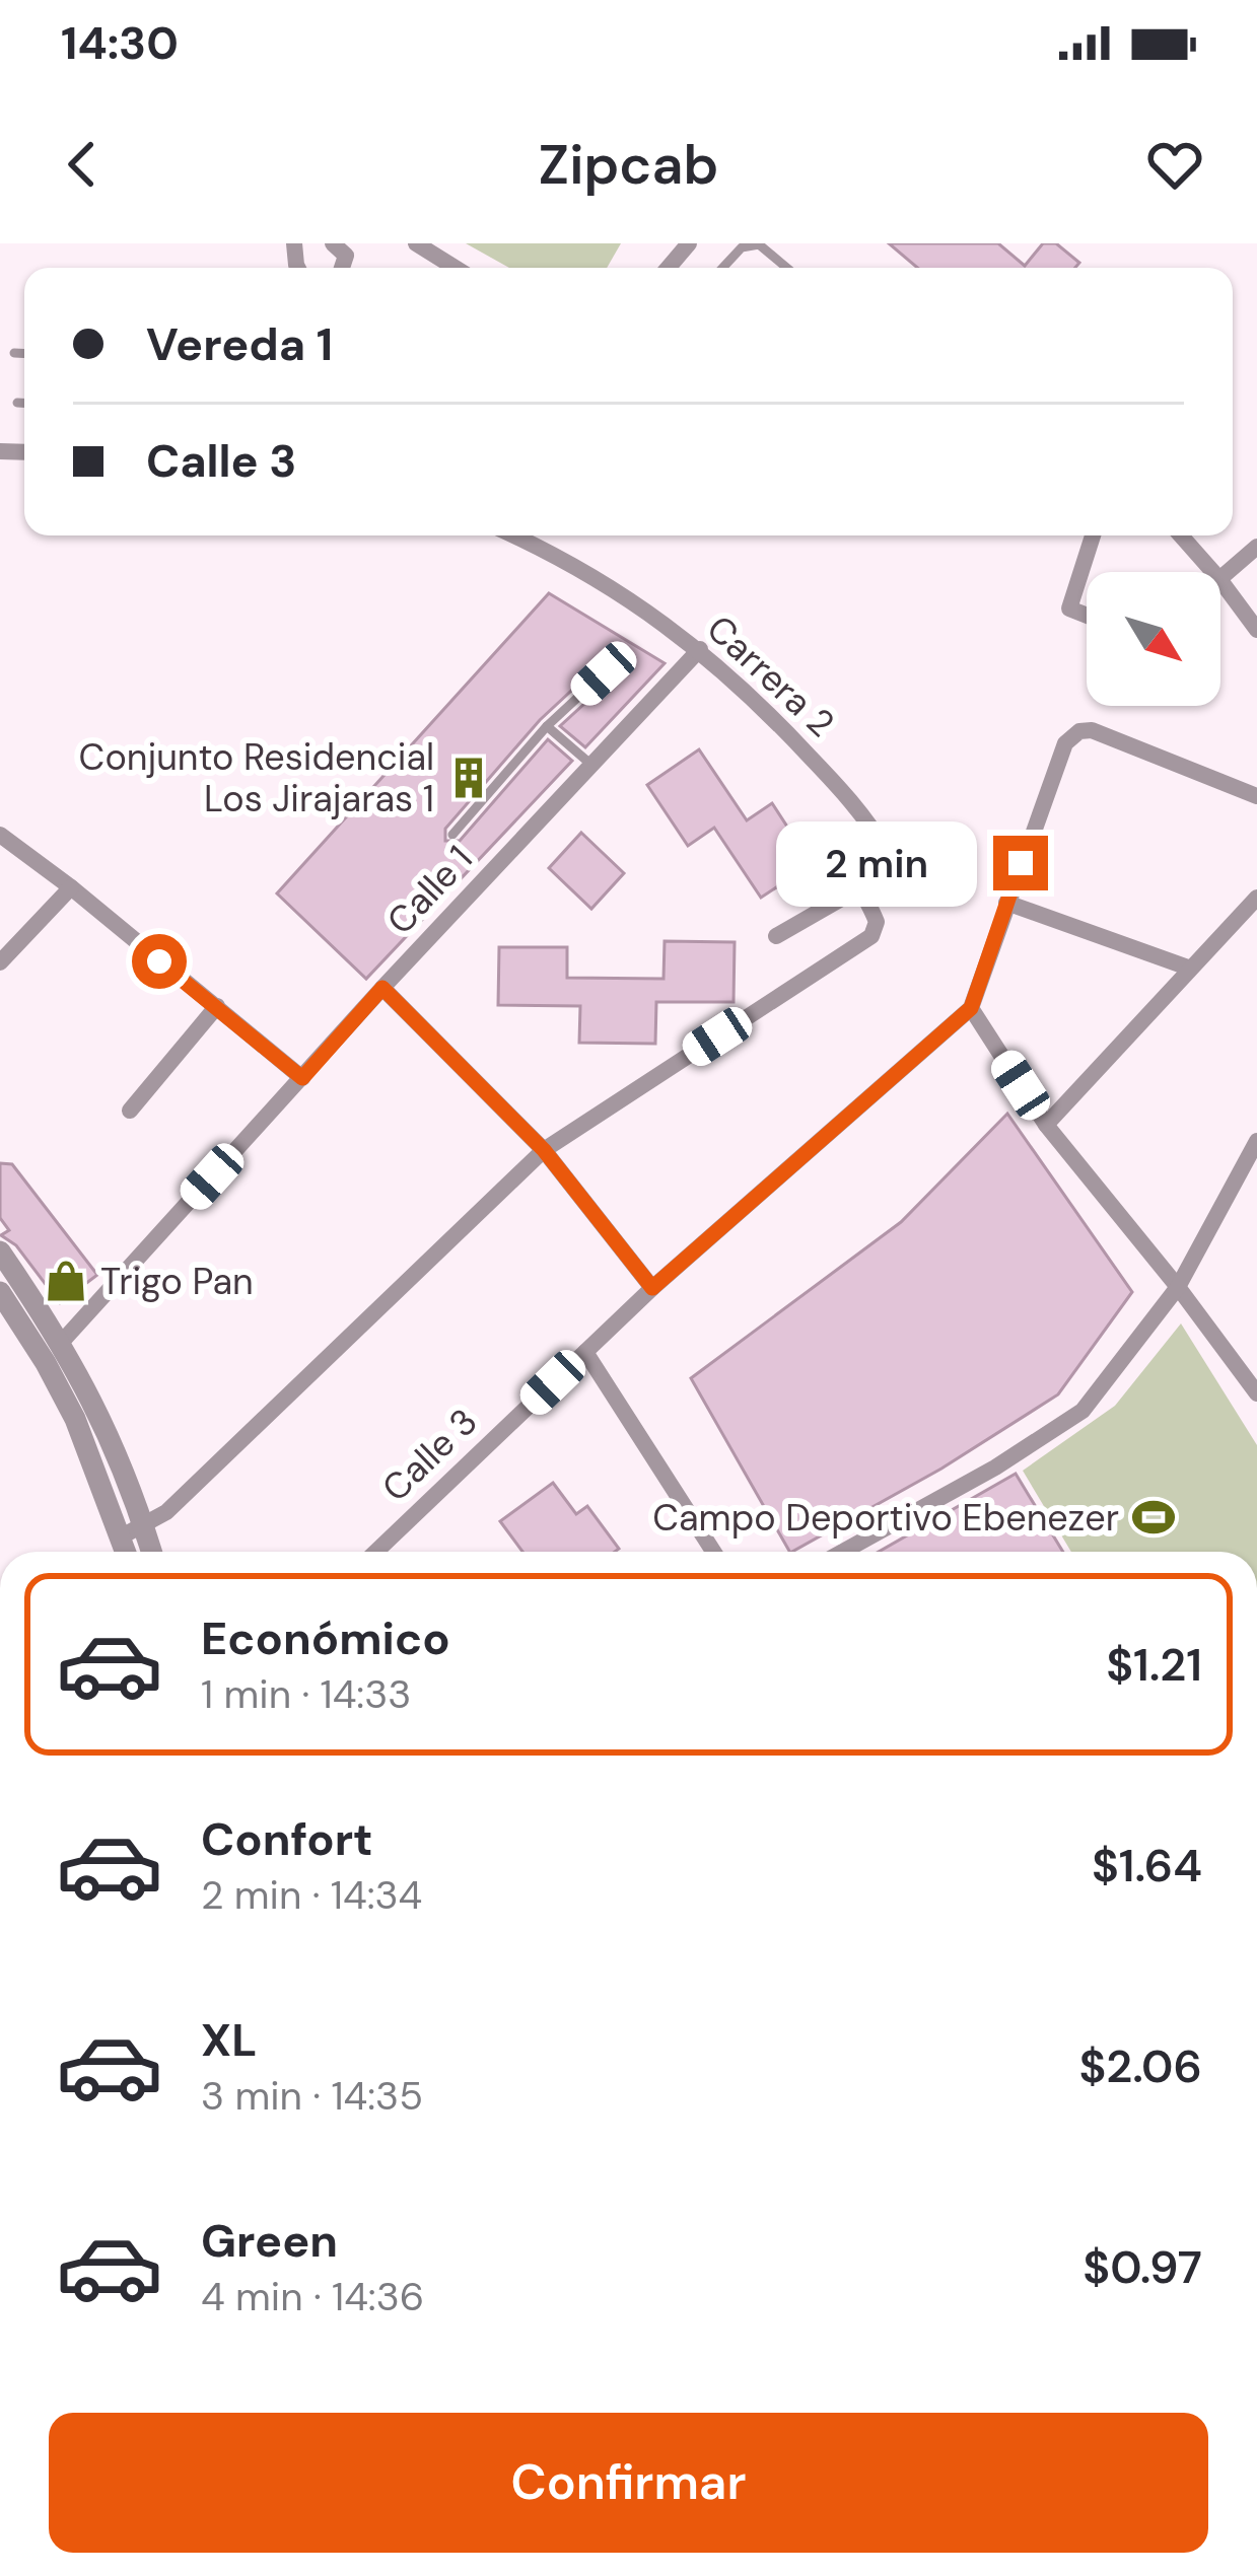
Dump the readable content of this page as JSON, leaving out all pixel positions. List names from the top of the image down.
{
  "streets": {
    "street": ["Carrera 2", "Calle 1", "Calle 3"]
  },
  "crossings": [
    ["Carrera 2", "Calle 1"]
  ],
  "places": {
    "building": ["Conjunto Residencial Los Jirajaras 1"],
    "shop": ["Trigo Pan"],
    "sports": ["Campo Deportivo Ebenezer"]
  },
  "north": "bottom right",
  "page": {
    "status": "14:30",
    "header": "Zipcab",
    "banner": ["Vereda 1", "Calle 3"],
    "bubble": "2 min",
    "list": [
      {
        "name": "Económico",
        "note": "1 min · 14:33",
        "value": "$1.21"
      },
      {
        "name": "Confort",
        "note": "2 min · 14:34",
        "value": "$1.64"
      },
      {
        "name": "XL",
        "note": "3 min · 14:35",
        "value": "$2.06"
      },
      {
        "name": "Green",
        "note": "4 min · 14:36",
        "value": "$0.97"
      }
    ],
    "buttons": "Confirmar"
  }
}
